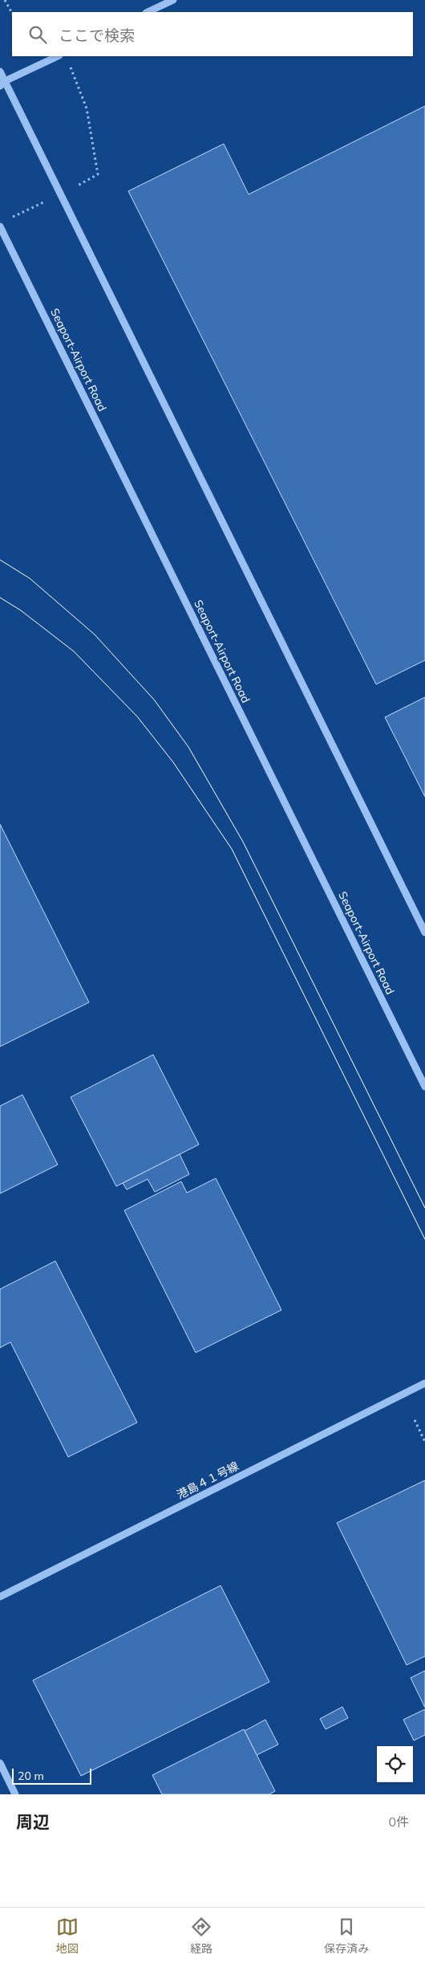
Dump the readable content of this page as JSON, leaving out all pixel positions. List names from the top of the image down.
{
  "streets": {
    "street": ["Seaport-Airport Road", "港島４１号線"]
  },
  "scale_bar": "20 m",
  "page": {
    "search": "ここで検索",
    "scale": "20 m",
    "heading": ["周辺", "0件"],
    "nav": ["地図", "経路", "保存済み"]
  }
}
